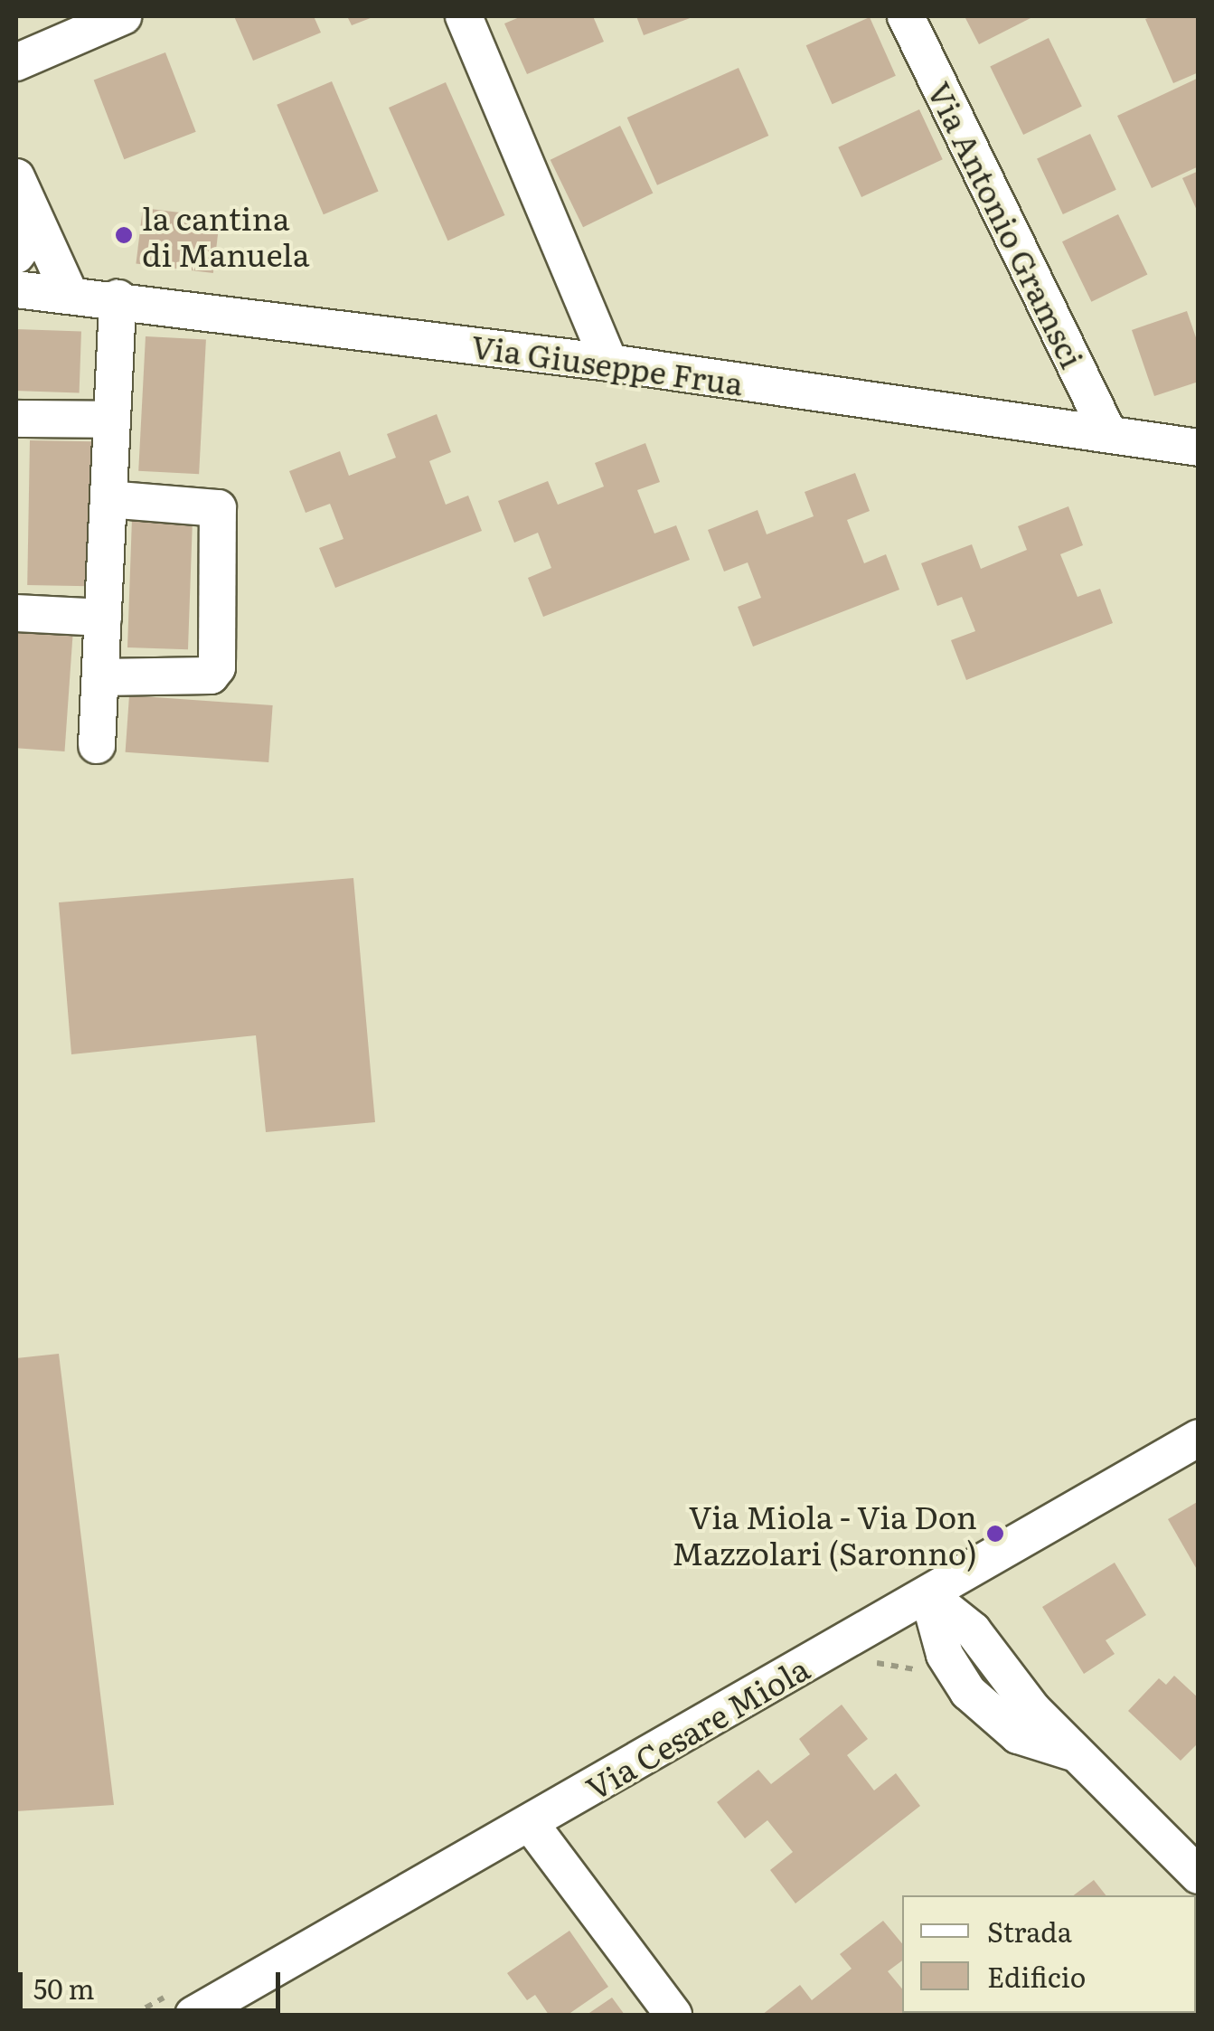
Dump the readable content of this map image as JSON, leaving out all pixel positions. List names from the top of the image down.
{
  "streets": {
    "street": ["Via Antonio Gramsci", "Via Giuseppe Frua", "Via Cesare Miola"]
  },
  "crossings": [
    ["Via Antonio Gramsci", "Via Giuseppe Frua"]
  ],
  "places": ["la cantina di Manuela", "Via Miola - Via Don Mazzolari (Saronno)"],
  "legend": ["Strada", "Edificio"],
  "scale_bar": "50 m"
}
